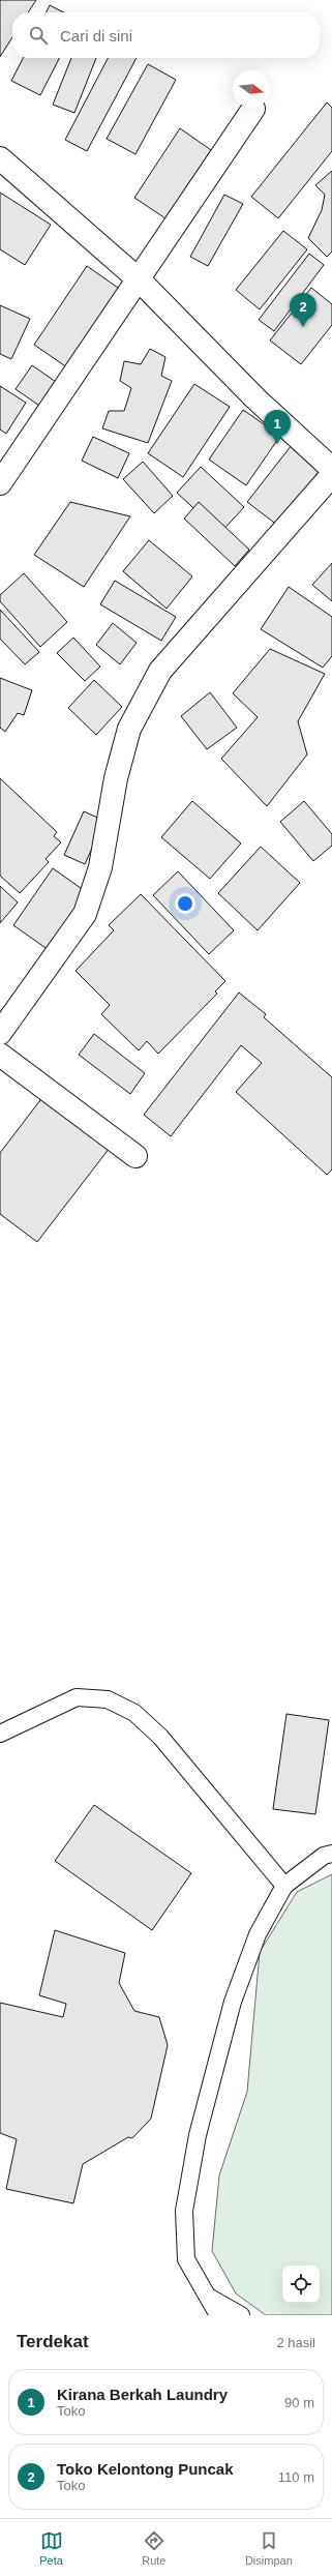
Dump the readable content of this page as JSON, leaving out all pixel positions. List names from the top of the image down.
{
  "north": "right",
  "page": {
    "search": "Cari di sini",
    "pins": ["2", "1"],
    "heading": ["Terdekat", "2 hasil"],
    "list": [
      {
        "mark": "1",
        "name": "Kirana Berkah Laundry",
        "note": "Toko",
        "value": "90 m"
      },
      {
        "mark": "2",
        "name": "Toko Kelontong Puncak",
        "note": "Toko",
        "value": "110 m"
      }
    ],
    "nav": ["Peta", "Rute", "Disimpan"]
  }
}
